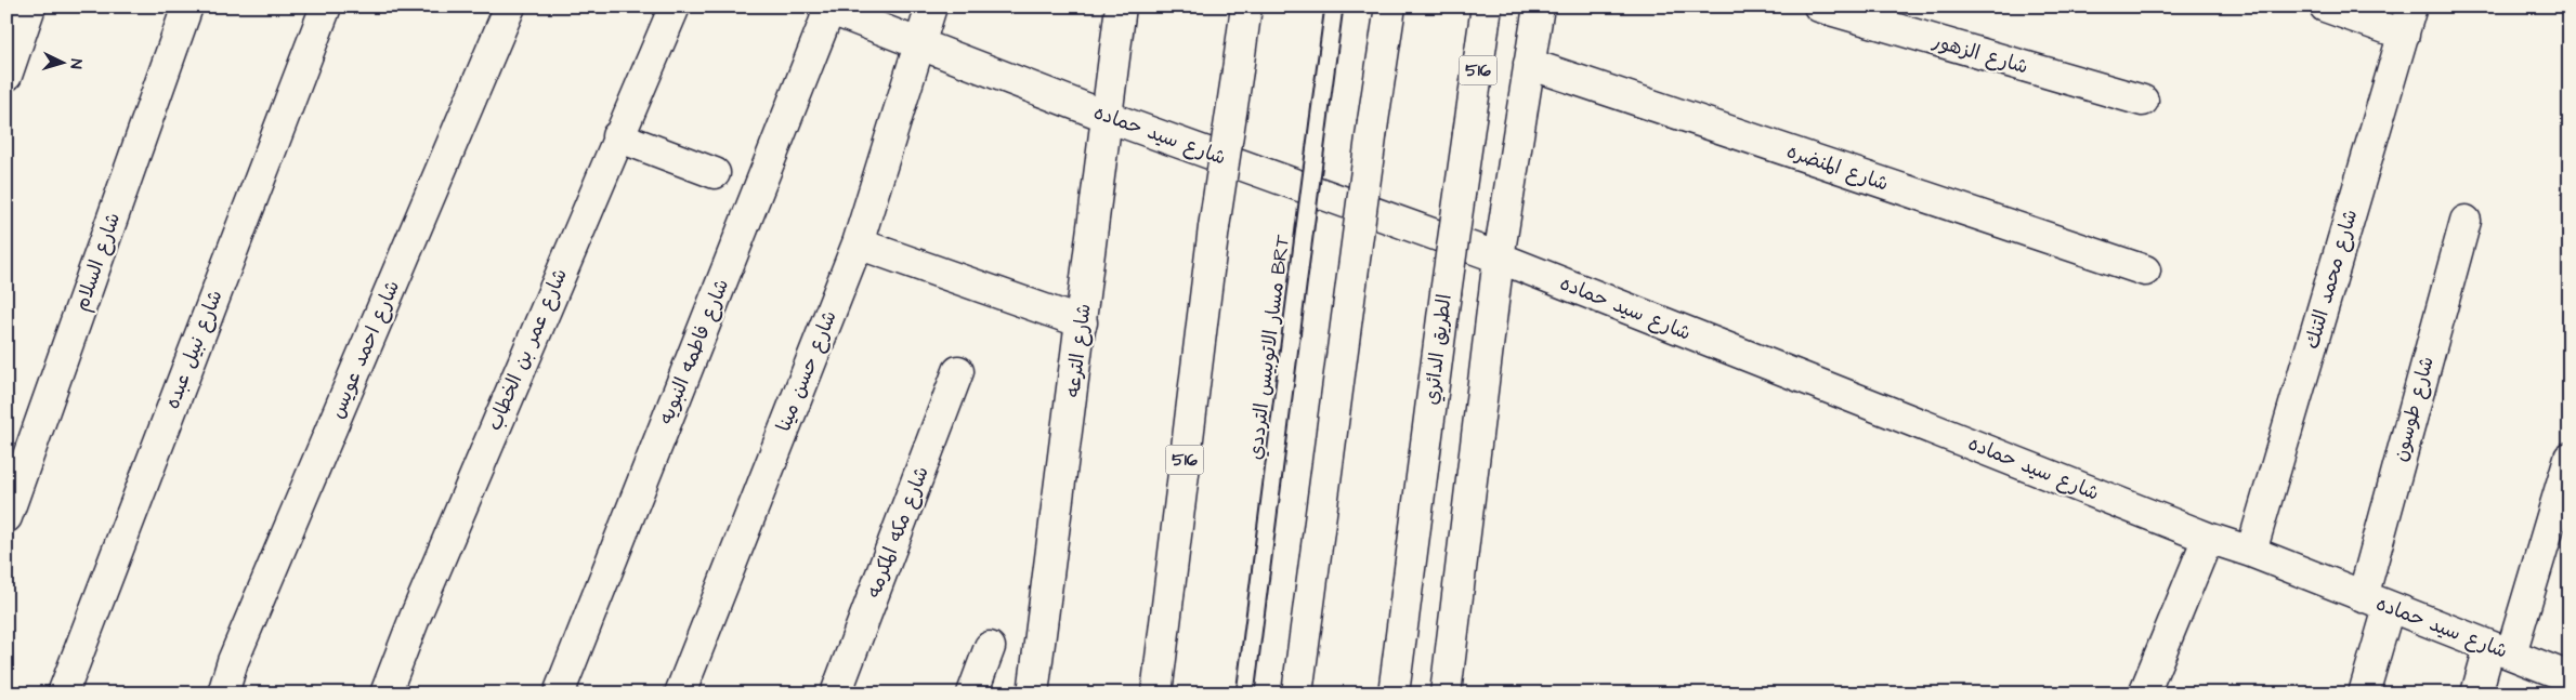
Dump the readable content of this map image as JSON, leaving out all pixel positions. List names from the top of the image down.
{
  "streets": {
    "main road": [
      "شارع الزهور",
      "516",
      "شارع سيد حماده",
      "شارع المنضره",
      "شارع السلام",
      "شارع محمد التنك",
      "شارع نبيل عبده",
      "شارع احمد عويس",
      "شارع عمر بن الخطاب",
      "الطريق الدائري",
      "شارع الترعه",
      "شارع فاطمه النبويه",
      "شارع حسن مينا",
      "شارع طوسون",
      "شارع مكه المكرمه"
    ],
    "lane": ["مسار الاتوبيس الترددي BRT"]
  },
  "crossings": [
    ["شارع سيد حماده", "شارع محمد التنك"],
    ["شارع سيد حماده", "شارع الترعه"],
    ["شارع سيد حماده", "شارع فاطمه النبويه"],
    ["شارع سيد حماده", "شارع حسن مينا"],
    ["شارع سيد حماده", "شارع طوسون"]
  ],
  "north": "right"
}
